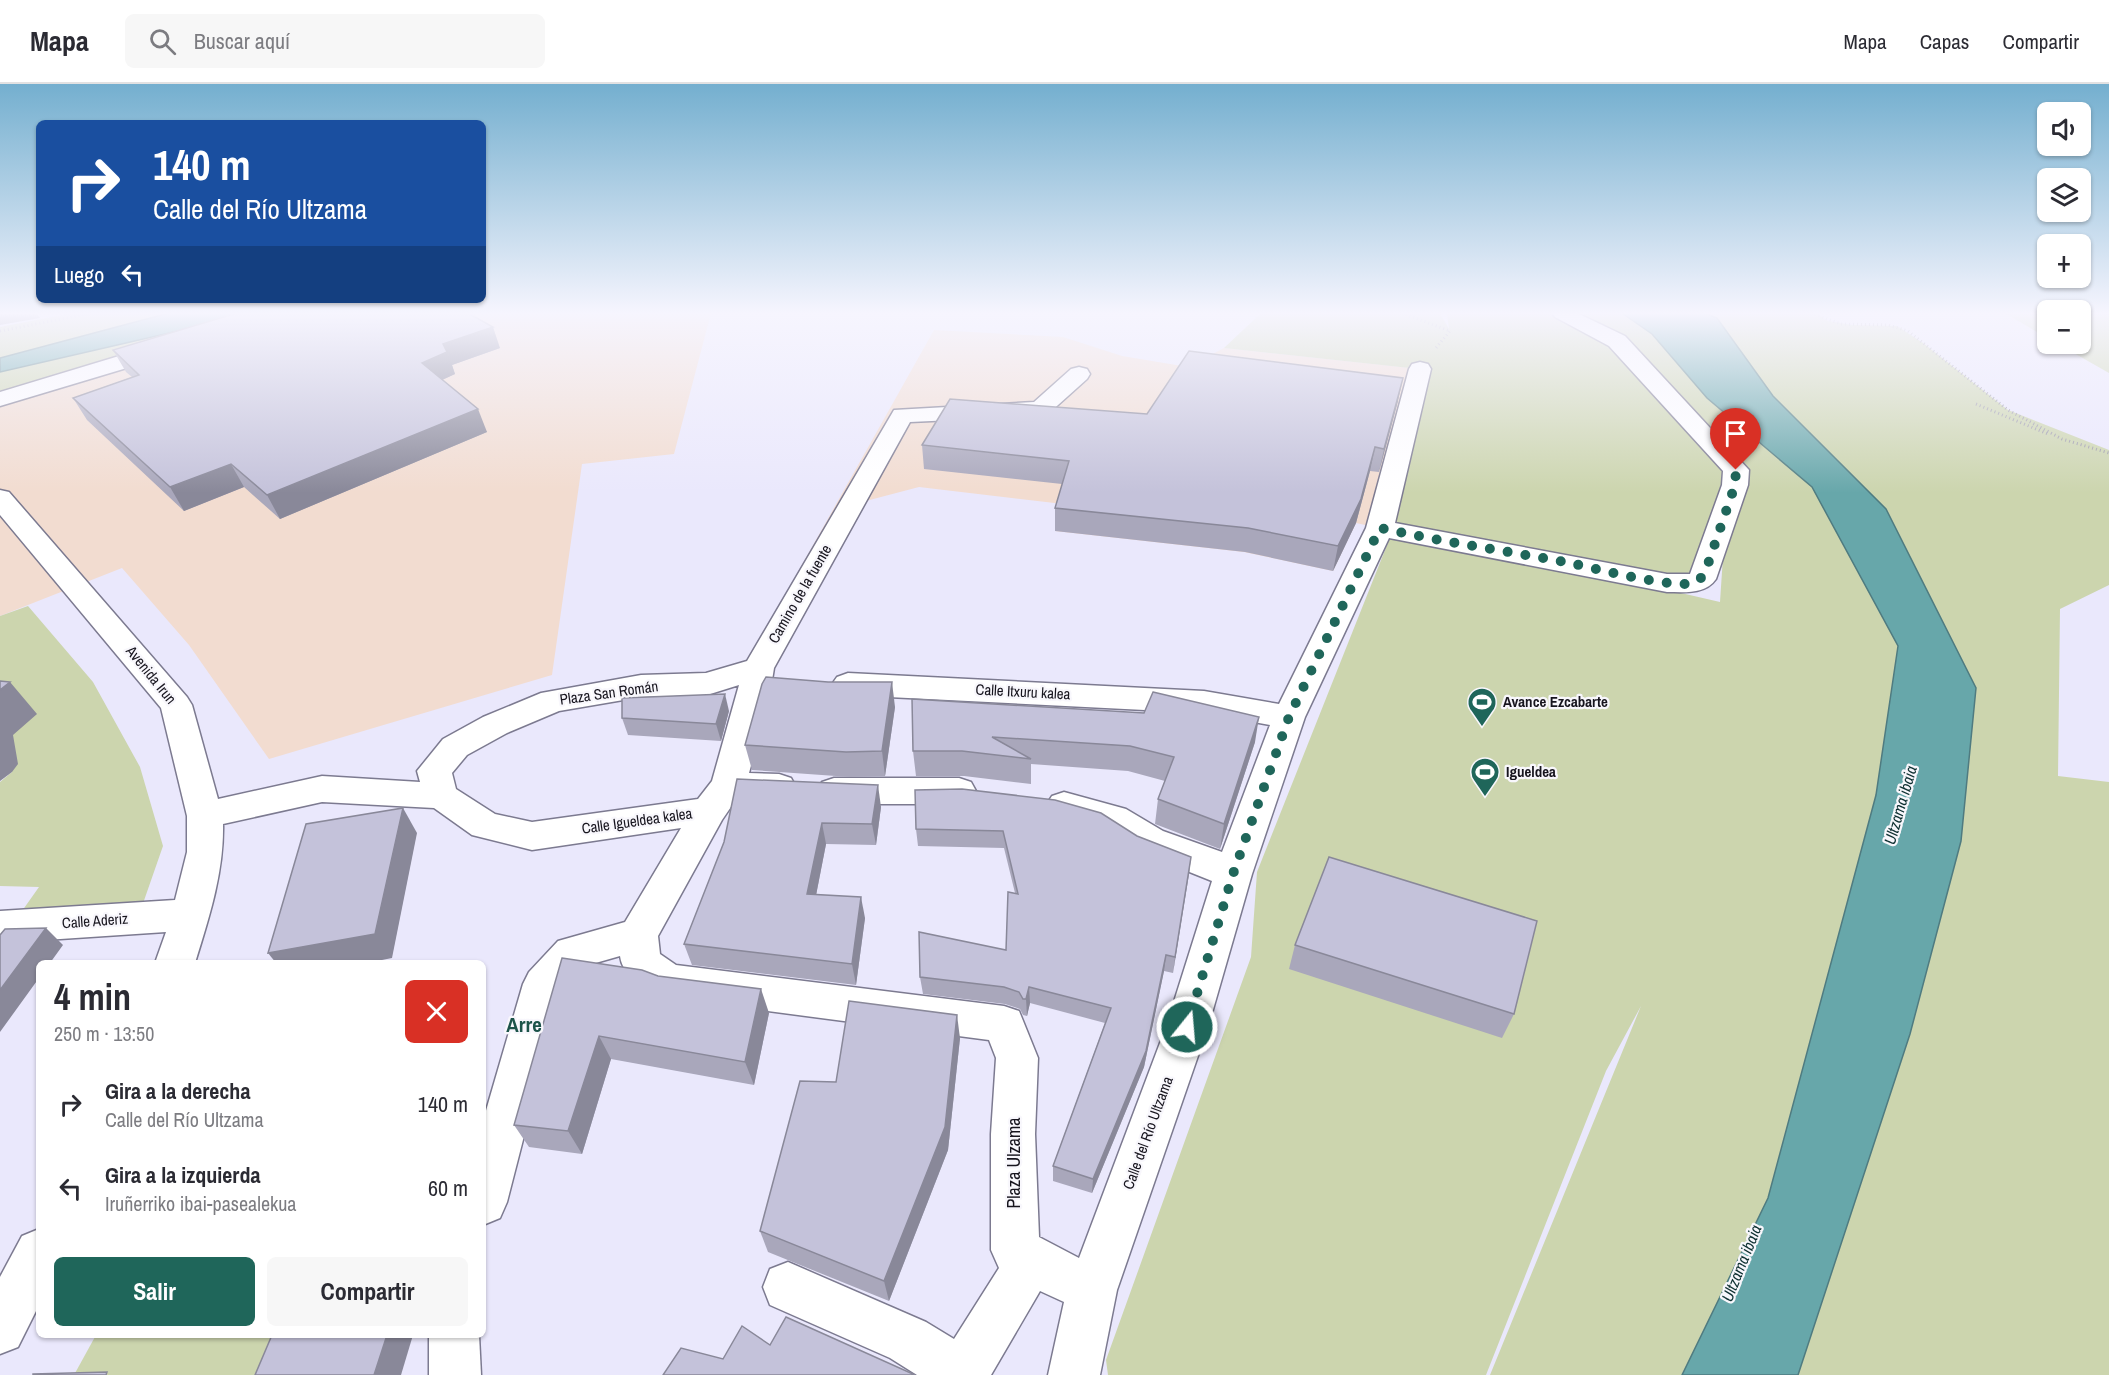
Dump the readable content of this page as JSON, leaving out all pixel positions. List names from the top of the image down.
{
  "streets": {
    "street": [
      "Camino de la fuente",
      "Avenida Irun",
      "Calle Itxuru kalea",
      "Plaza San Román",
      "Calle Igueldea kalea",
      "Calle Aderiz",
      "Calle del Río Ultzama",
      "Plaza Ulzama"
    ]
  },
  "crossings": [
    ["Camino de la fuente", "Plaza San Román"],
    ["Camino de la fuente", "Calle Igueldea kalea"],
    ["Camino de la fuente", "Plaza Ulzama"],
    ["Avenida Irun", "Calle Aderiz"],
    ["Calle Itxuru kalea", "Calle del Río Ultzama"],
    ["Plaza San Román", "Calle Igueldea kalea"]
  ],
  "districts": ["Arre"],
  "water": ["Ultzama ibaia"],
  "places": {
    "sports": ["Avance Ezcabarte", "Igueldea"]
  },
  "page": {
    "header": "Mapa",
    "search": "Buscar aquí",
    "nav": ["Mapa", "Capas", "Compartir"],
    "map_buttons": ["+", "−"],
    "turn": ["140 m", "Calle del Río Ultzama"],
    "then": "Luego",
    "heading": ["4 min", "250 m · 13:50"],
    "list": [
      {
        "name": "Gira a la derecha",
        "note": "Calle del Río Ultzama",
        "value": "140 m"
      },
      {
        "name": "Gira a la izquierda",
        "note": "Iruñerriko ibai-pasealekua",
        "value": "60 m"
      }
    ],
    "buttons": ["Salir", "Compartir"]
  }
}
